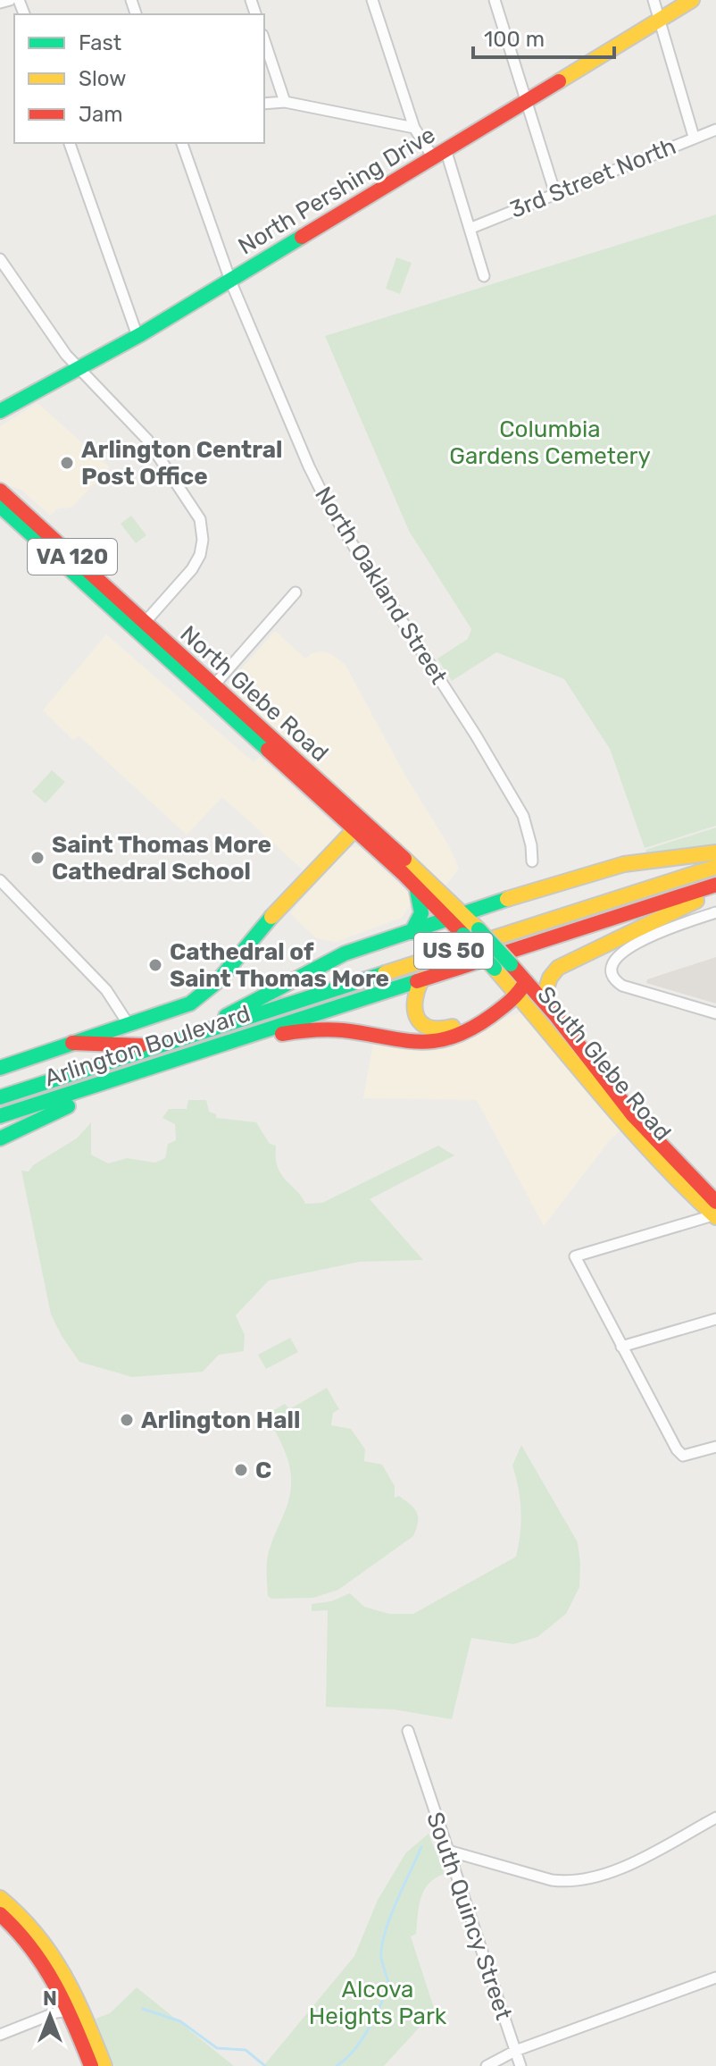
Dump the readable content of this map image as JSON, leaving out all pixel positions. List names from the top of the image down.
{
  "streets": {
    "main road": [
      "North Pershing Drive",
      "VA 120",
      "North Glebe Road",
      "US 50",
      "Arlington Boulevard",
      "South Glebe Road"
    ],
    "street": ["3rd Street North", "North Oakland Street", "South Quincy Street"]
  },
  "crossings": [
    ["North Pershing Drive", "North Oakland Street"],
    ["North Glebe Road", "South Glebe Road"]
  ],
  "parks": ["Columbia Gardens Cemetery", "Alcova Heights Park"],
  "places": [
    "Arlington Central Post Office",
    "Saint Thomas More Cathedral School",
    "Cathedral of Saint Thomas More",
    "Arlington Hall",
    "C"
  ],
  "legend": ["Fast", "Slow", "Jam"],
  "scale_bar": "100 m",
  "north": "top"
}
